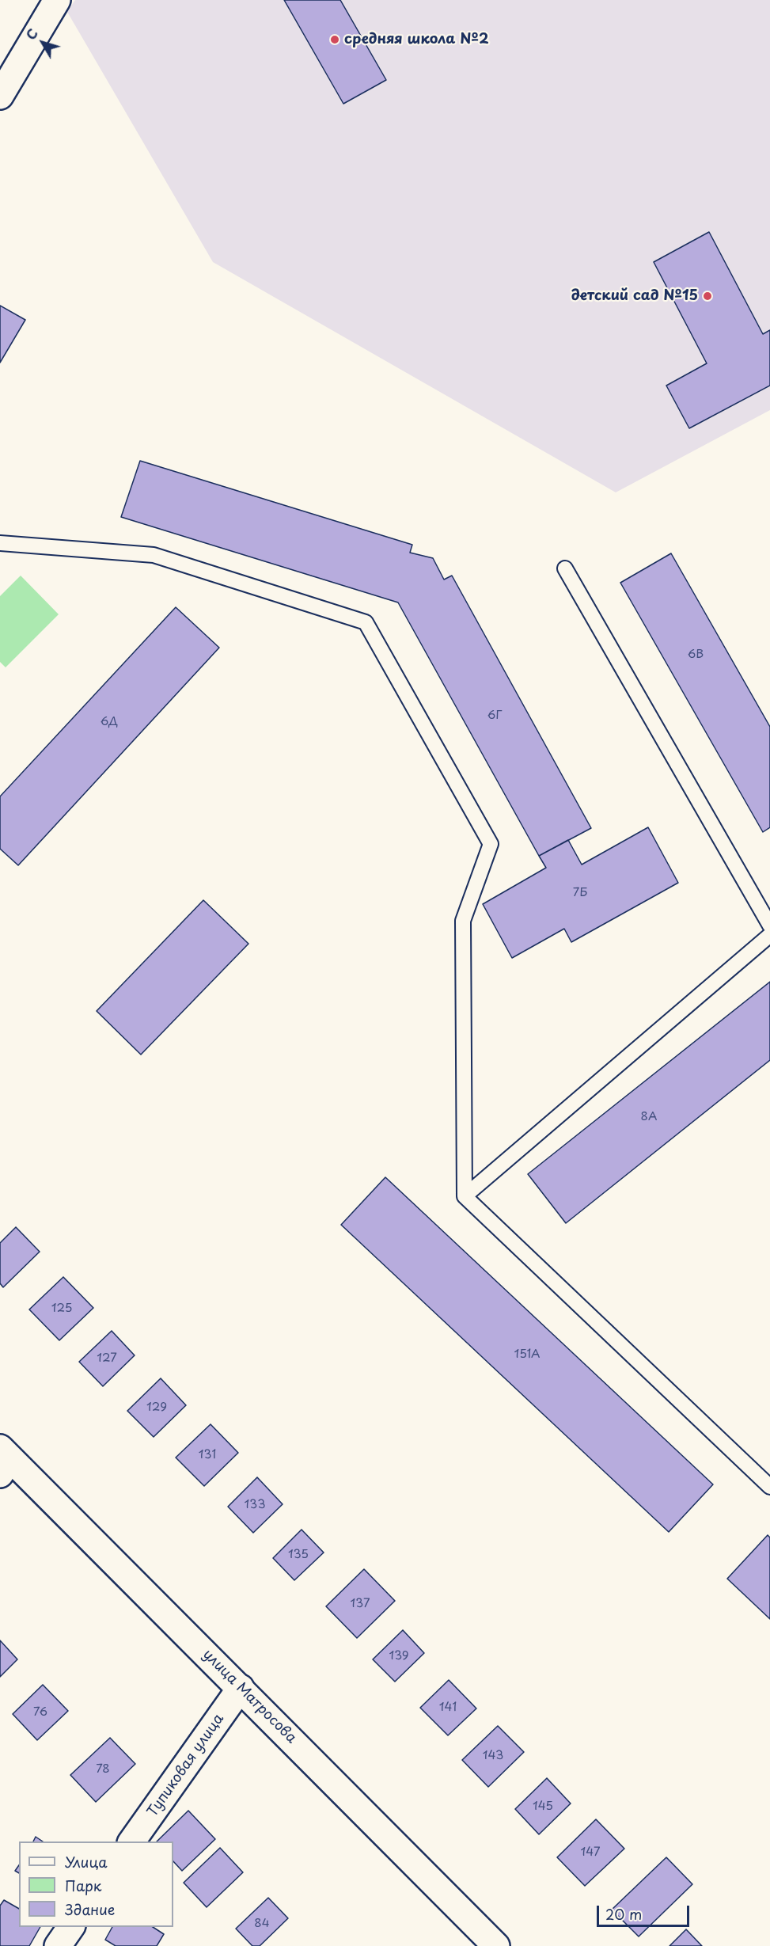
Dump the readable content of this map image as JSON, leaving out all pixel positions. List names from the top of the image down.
{
  "streets": {
    "main road": ["улица Матросова", "Тупиковая улица"]
  },
  "crossings": [
    ["улица Матросова", "Тупиковая улица"]
  ],
  "places": ["средняя школа №2", "детский сад №15"],
  "house_numbers": [
    "6В",
    "6Г",
    "6Д",
    "7Б",
    "8А",
    "125",
    "151А",
    "127",
    "129",
    "131",
    "133",
    "135",
    "137",
    "139",
    "141",
    "76",
    "143",
    "78",
    "145",
    "147",
    "84"
  ],
  "legend": ["Улица", "Парк", "Здание"],
  "scale_bar": "20 m",
  "north": "top left"
}
